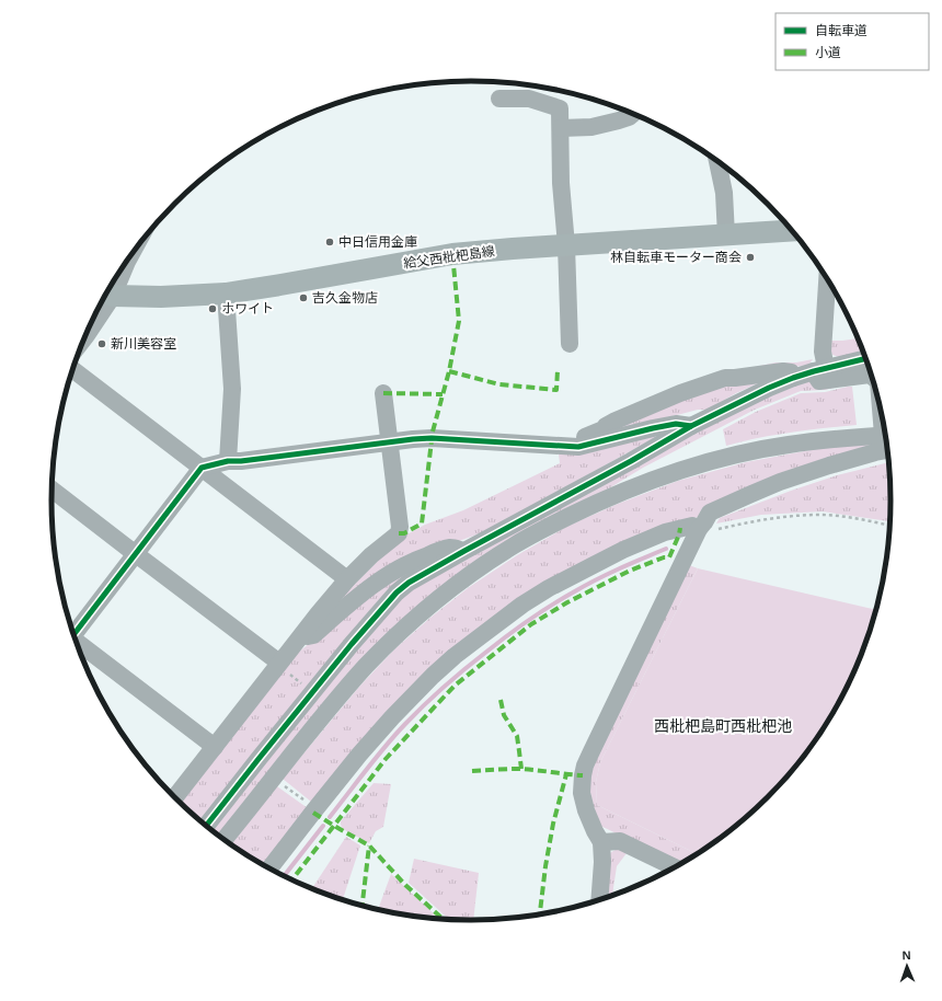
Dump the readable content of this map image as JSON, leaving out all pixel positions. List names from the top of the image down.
{
  "streets": {
    "main road": ["給父西枇杷島線"]
  },
  "districts": ["西枇杷島町西枇杷池"],
  "places": [
    "中日信用金庫",
    "林自転車モーター商会",
    "吉久金物店",
    "ホワイト",
    "新川美容室"
  ],
  "legend": ["自転車道", "小道"],
  "north": "top"
}
